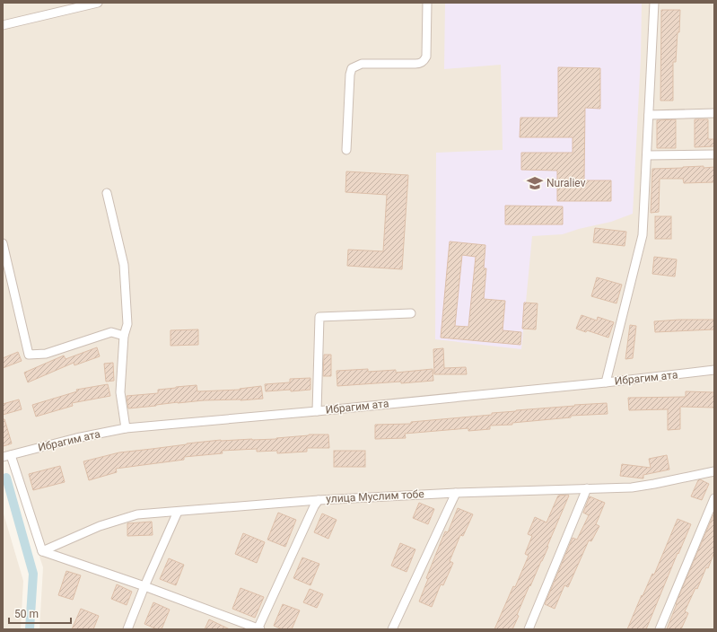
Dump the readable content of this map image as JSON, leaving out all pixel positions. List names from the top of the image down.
{
  "streets": {
    "street": ["Ибрагим ата", "улица Муслим тобе"]
  },
  "places": {
    "school or university": ["Nuraliev"]
  },
  "scale_bar": "50 m"
}
